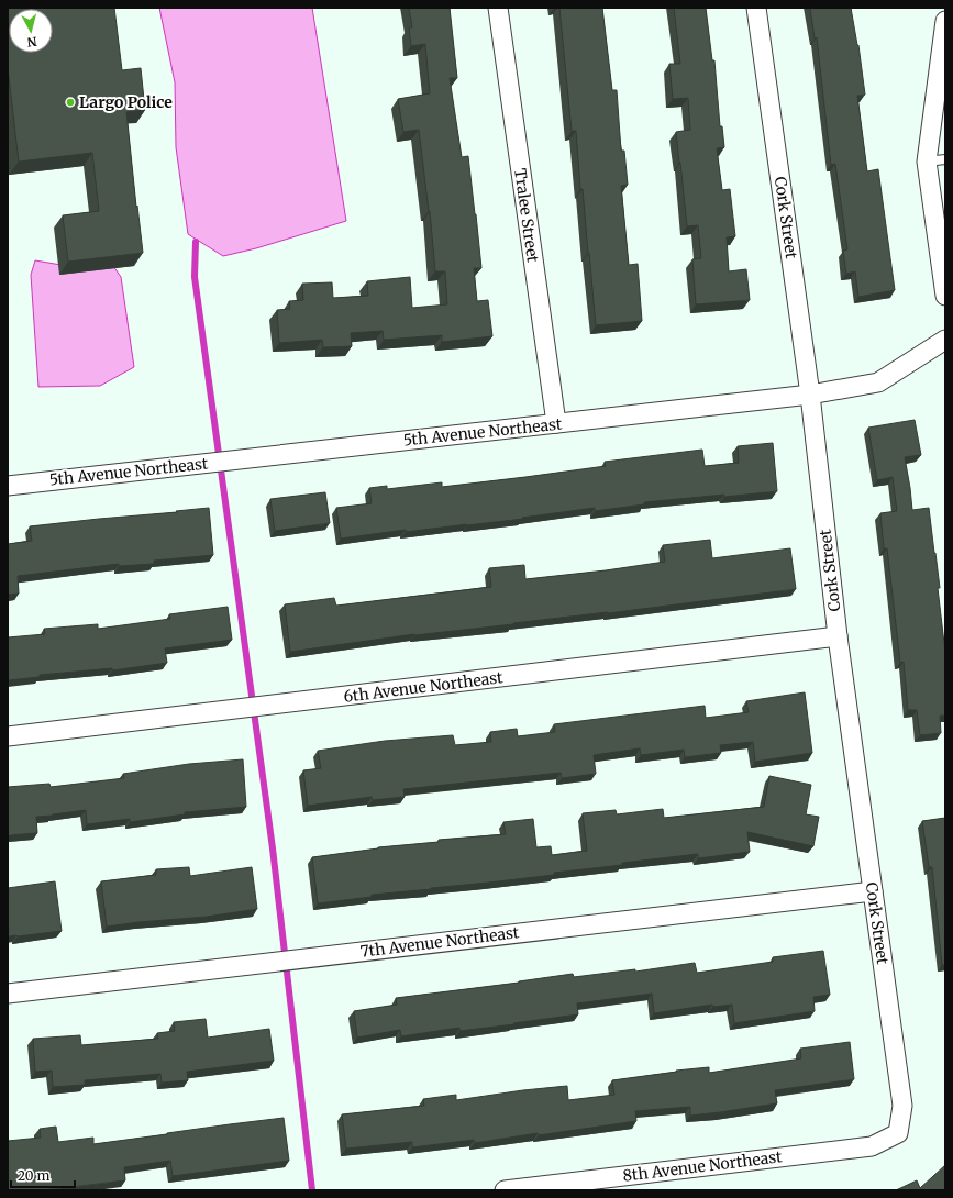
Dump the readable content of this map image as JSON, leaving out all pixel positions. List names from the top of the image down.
{
  "streets": {
    "street": [
      "Tralee Street",
      "Cork Street",
      "5th Avenue Northeast",
      "6th Avenue Northeast",
      "7th Avenue Northeast",
      "8th Avenue Northeast"
    ]
  },
  "crossings": [
    ["Tralee Street", "5th Avenue Northeast"],
    ["Cork Street", "5th Avenue Northeast"],
    ["Cork Street", "6th Avenue Northeast"],
    ["Cork Street", "7th Avenue Northeast"],
    ["Cork Street", "8th Avenue Northeast"]
  ],
  "places": ["Largo Police"],
  "scale_bar": "20 m",
  "north": "bottom"
}
